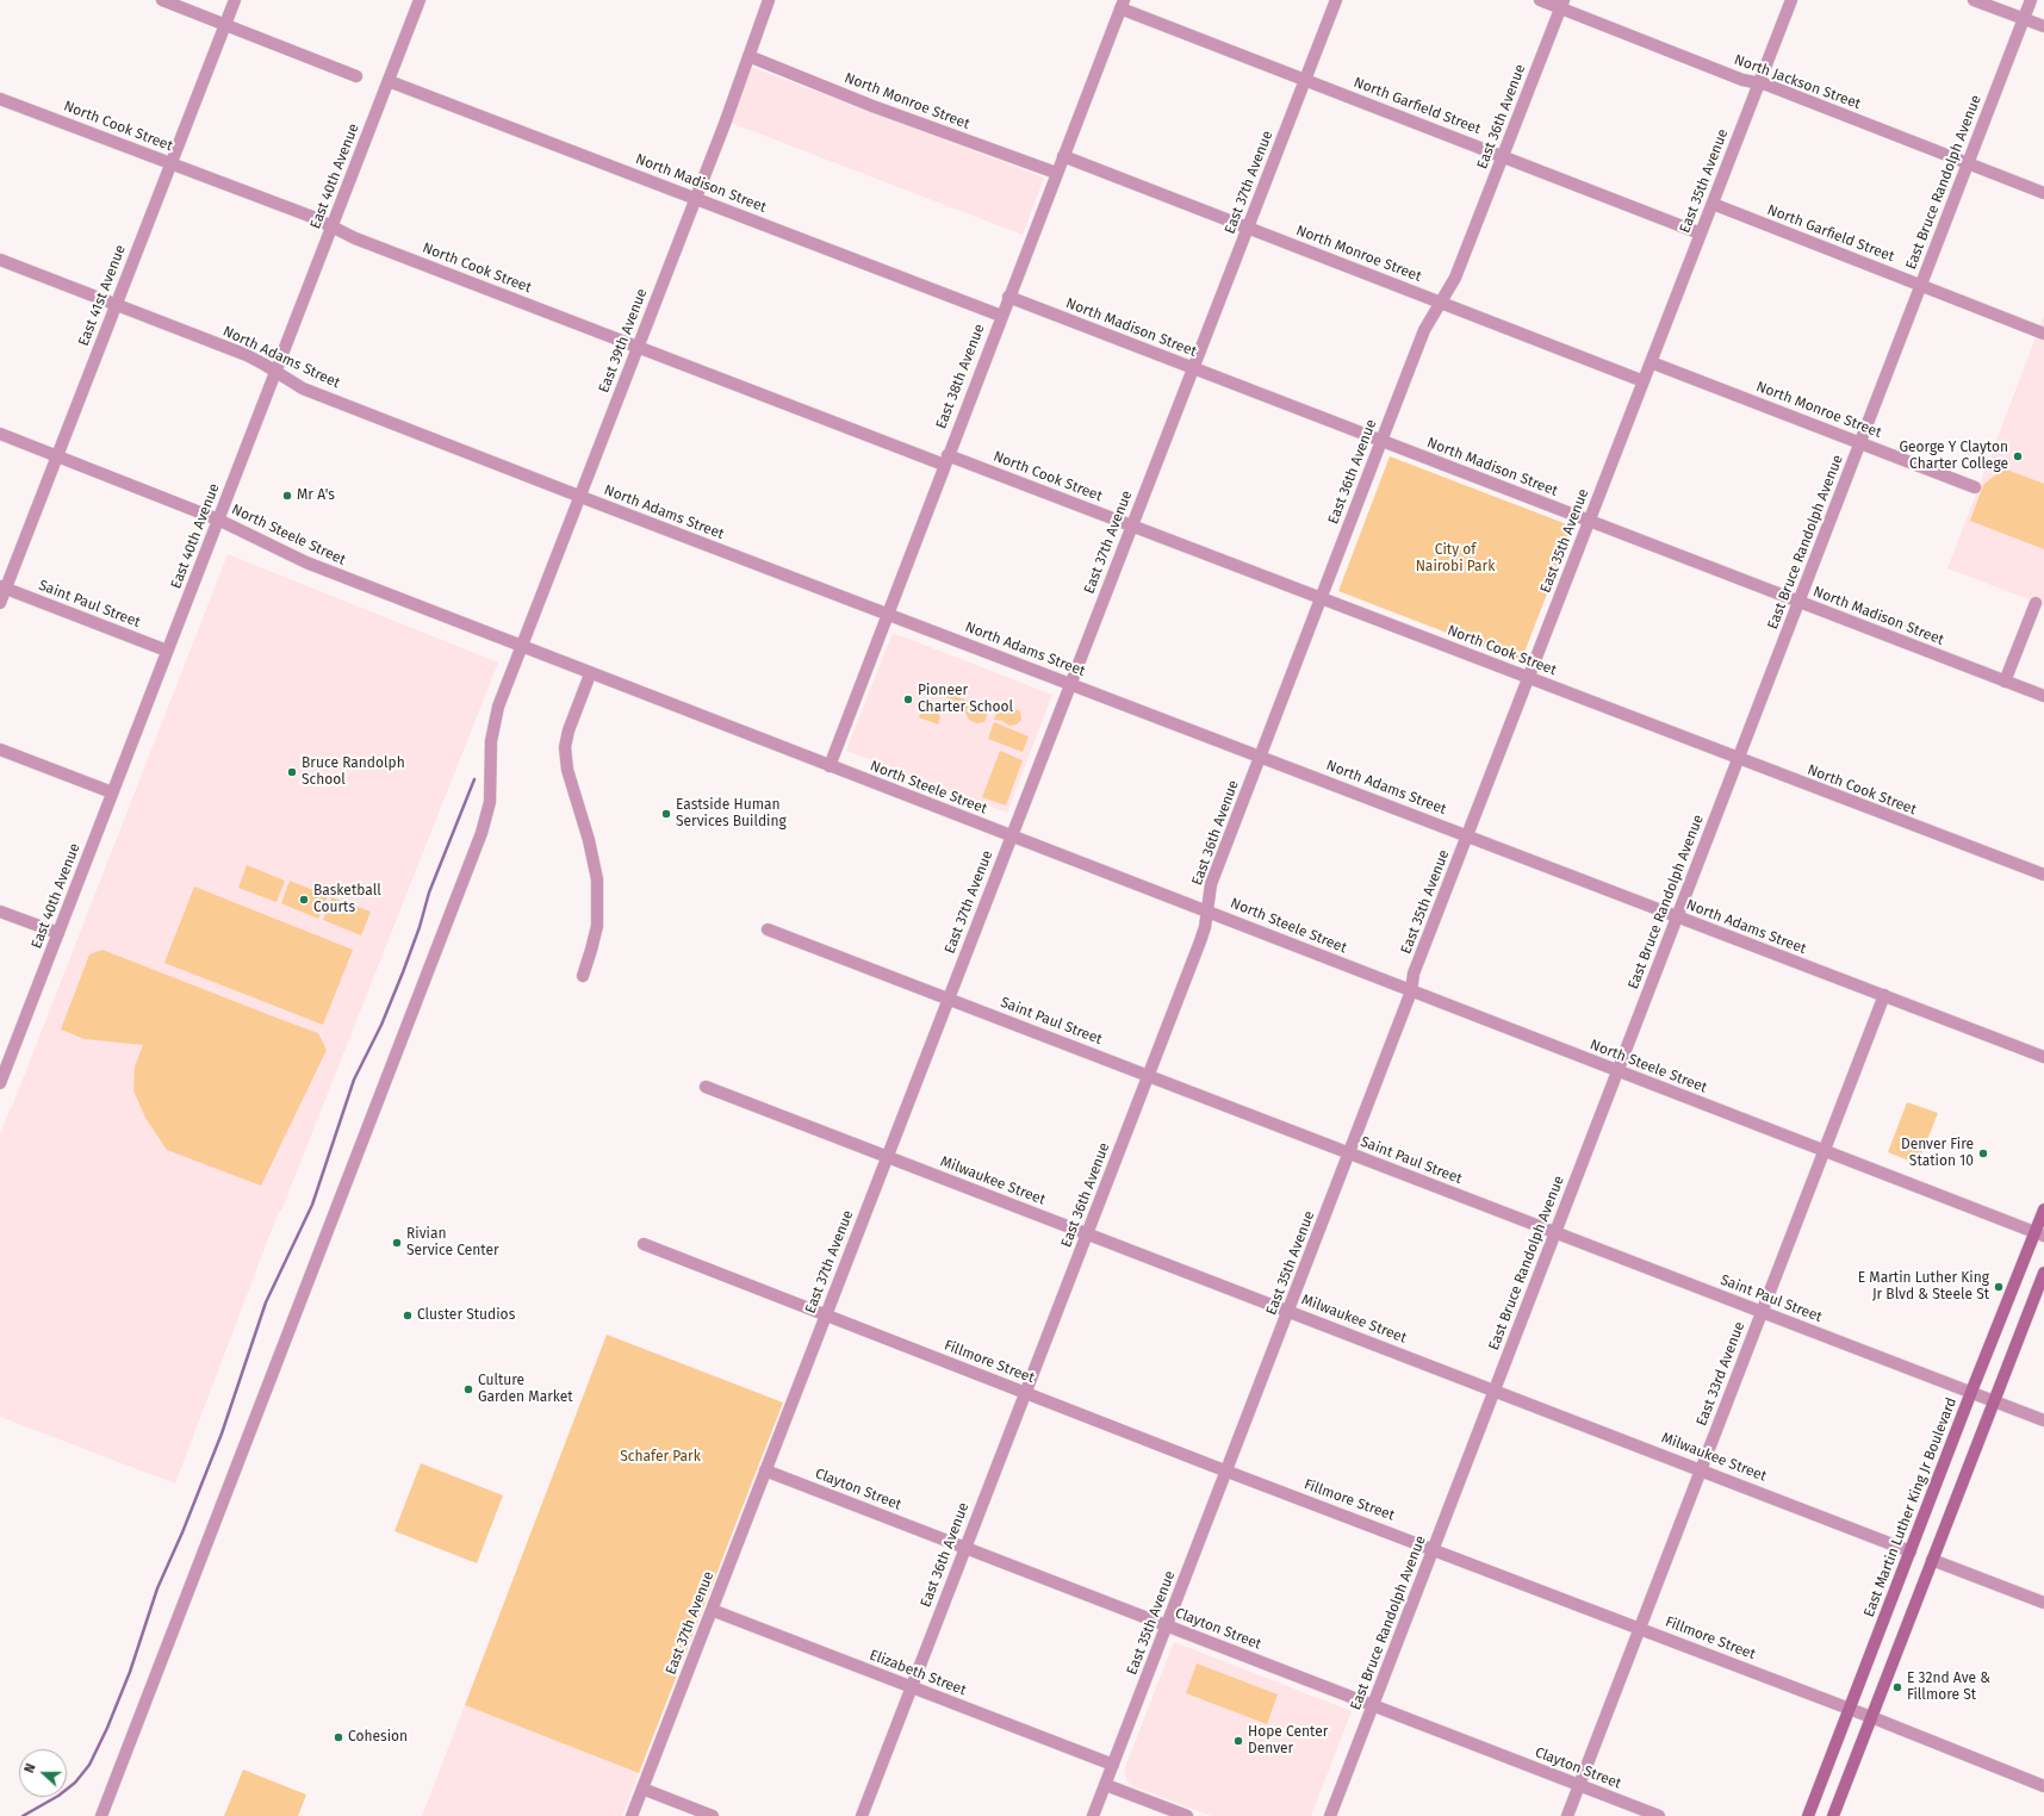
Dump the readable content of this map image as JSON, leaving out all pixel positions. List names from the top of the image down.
{
  "streets": {
    "main road": ["East Martin Luther King Jr Boulevard"],
    "street": [
      "North Jackson Street",
      "North Monroe Street",
      "North Garfield Street",
      "East 36th Avenue",
      "North Cook Street",
      "East 40th Avenue",
      "East 35th Avenue",
      "East 37th Avenue",
      "East Bruce Randolph Avenue",
      "North Madison Street",
      "East 41st Avenue",
      "East 39th Avenue",
      "North Adams Street",
      "East 38th Avenue",
      "North Steele Street",
      "Saint Paul Street",
      "Milwaukee Street",
      "Fillmore Street",
      "East 33rd Avenue",
      "Clayton Street",
      "Elizabeth Street"
    ]
  },
  "crossings": [
    ["North Jackson Street", "East 36th Avenue"],
    ["North Jackson Street", "East 35th Avenue"],
    ["North Jackson Street", "East Bruce Randolph Avenue"],
    ["North Monroe Street", "East 36th Avenue"],
    ["North Monroe Street", "East 35th Avenue"],
    ["North Monroe Street", "East 37th Avenue"],
    ["North Monroe Street", "East Bruce Randolph Avenue"],
    ["North Monroe Street", "East 39th Avenue"],
    ["North Monroe Street", "East 38th Avenue"],
    ["North Garfield Street", "East 36th Avenue"],
    ["North Garfield Street", "East 35th Avenue"],
    ["North Garfield Street", "East 37th Avenue"],
    ["North Garfield Street", "East Bruce Randolph Avenue"],
    ["North Garfield Street", "East 38th Avenue"],
    ["East 36th Avenue", "North Cook Street"],
    ["East 36th Avenue", "North Madison Street"],
    ["East 36th Avenue", "North Adams Street"],
    ["East 36th Avenue", "North Steele Street"],
    ["East 36th Avenue", "Saint Paul Street"],
    ["East 36th Avenue", "Milwaukee Street"],
    ["East 36th Avenue", "Fillmore Street"],
    ["East 36th Avenue", "Clayton Street"],
    ["East 36th Avenue", "Elizabeth Street"],
    ["North Cook Street", "East 40th Avenue"],
    ["North Cook Street", "East 35th Avenue"],
    ["North Cook Street", "East 37th Avenue"],
    ["North Cook Street", "East Bruce Randolph Avenue"],
    ["North Cook Street", "East 41st Avenue"],
    ["North Cook Street", "East 39th Avenue"],
    ["North Cook Street", "East 38th Avenue"],
    ["East 40th Avenue", "North Madison Street"],
    ["East 40th Avenue", "North Adams Street"],
    ["East 40th Avenue", "North Steele Street"],
    ["East 40th Avenue", "Saint Paul Street"],
    ["East 35th Avenue", "North Madison Street"],
    ["East 35th Avenue", "North Adams Street"],
    ["East 35th Avenue", "North Steele Street"],
    ["East 35th Avenue", "Saint Paul Street"],
    ["East 35th Avenue", "Milwaukee Street"],
    ["East 35th Avenue", "Fillmore Street"],
    ["East 35th Avenue", "Clayton Street"],
    ["East 35th Avenue", "Elizabeth Street"],
    ["East 37th Avenue", "North Madison Street"],
    ["East 37th Avenue", "North Adams Street"],
    ["East 37th Avenue", "North Steele Street"],
    ["East 37th Avenue", "Saint Paul Street"],
    ["East 37th Avenue", "Milwaukee Street"],
    ["East 37th Avenue", "Fillmore Street"],
    ["East 37th Avenue", "Clayton Street"],
    ["East 37th Avenue", "Elizabeth Street"],
    ["East Bruce Randolph Avenue", "North Madison Street"],
    ["East Bruce Randolph Avenue", "North Adams Street"],
    ["East Bruce Randolph Avenue", "North Steele Street"],
    ["East Bruce Randolph Avenue", "Saint Paul Street"],
    ["East Bruce Randolph Avenue", "Milwaukee Street"],
    ["East Bruce Randolph Avenue", "Fillmore Street"],
    ["East Bruce Randolph Avenue", "Clayton Street"],
    ["North Madison Street", "East 39th Avenue"],
    ["North Madison Street", "East 38th Avenue"],
    ["East 41st Avenue", "North Adams Street"],
    ["East 41st Avenue", "North Steele Street"],
    ["East 41st Avenue", "Saint Paul Street"],
    ["East 39th Avenue", "North Adams Street"],
    ["East 39th Avenue", "North Steele Street"],
    ["North Adams Street", "East 38th Avenue"],
    ["North Adams Street", "East 33rd Avenue"],
    ["East 38th Avenue", "North Steele Street"],
    ["North Steele Street", "East 33rd Avenue"],
    ["North Steele Street", "East Martin Luther King Jr Boulevard"],
    ["Saint Paul Street", "East 33rd Avenue"],
    ["Saint Paul Street", "East Martin Luther King Jr Boulevard"],
    ["Milwaukee Street", "East 33rd Avenue"],
    ["Milwaukee Street", "East Martin Luther King Jr Boulevard"],
    ["Fillmore Street", "East 33rd Avenue"],
    ["Fillmore Street", "East Martin Luther King Jr Boulevard"],
    ["East 33rd Avenue", "Clayton Street"]
  ],
  "parks": ["City of Nairobi Park", "Schafer Park"],
  "places": [
    "George Y Clayton Charter College",
    "Mr A's",
    "Pioneer Charter School",
    "Bruce Randolph School",
    "Eastside Human Services Building",
    "Basketball Courts",
    "Denver Fire Station 10",
    "Rivian Service Center",
    "E Martin Luther King Jr Blvd & Steele St",
    "Cluster Studios",
    "Culture Garden Market",
    "E 32nd Ave & Fillmore St",
    "Cohesion",
    "Hope Center Denver"
  ],
  "north": "left"
}
